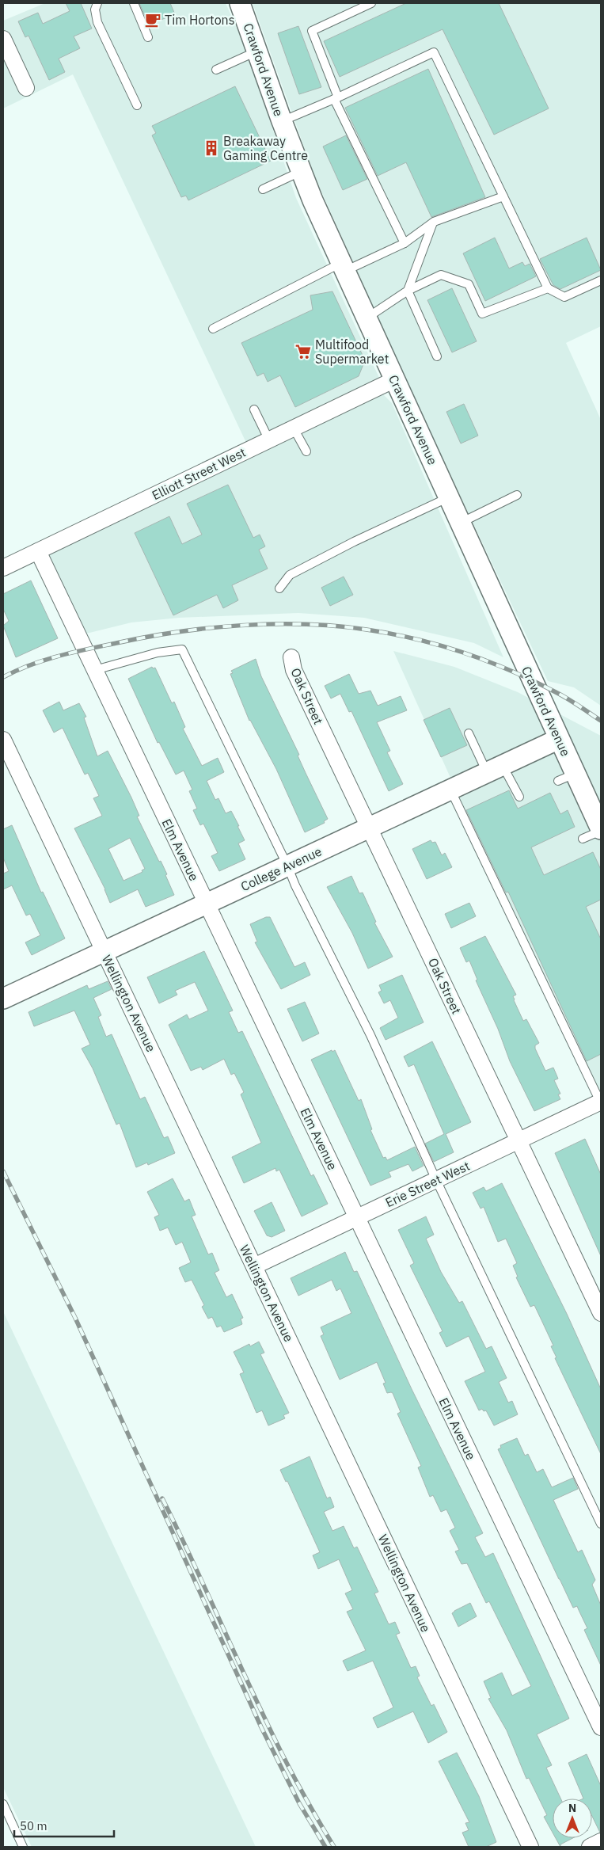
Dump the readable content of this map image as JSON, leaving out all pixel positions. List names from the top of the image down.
{
  "streets": {
    "street": [
      "Crawford Avenue",
      "Elliott Street West",
      "Oak Street",
      "Elm Avenue",
      "College Avenue",
      "Wellington Avenue",
      "Erie Street West"
    ]
  },
  "crossings": [
    ["Crawford Avenue", "Elliott Street West"],
    ["Crawford Avenue", "College Avenue"],
    ["Elliott Street West", "Elm Avenue"],
    ["Oak Street", "College Avenue"],
    ["Oak Street", "Erie Street West"],
    ["Elm Avenue", "College Avenue"],
    ["Elm Avenue", "Erie Street West"],
    ["College Avenue", "Wellington Avenue"],
    ["Wellington Avenue", "Erie Street West"]
  ],
  "places": {
    "cafe": ["Tim Hortons"],
    "building": ["Breakaway Gaming Centre"],
    "supermarket": ["Multifood Supermarket"]
  },
  "scale_bar": "50 m",
  "north": "top"
}
